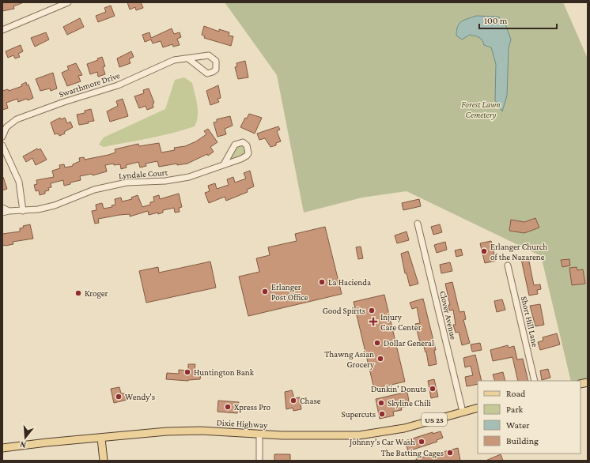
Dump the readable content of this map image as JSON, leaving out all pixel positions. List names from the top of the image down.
{
  "streets": {
    "main road": ["US 25", "Dixie Highway"],
    "street": [
      "Swarthmore Drive",
      "Lyndale Court",
      "Clover Avenue",
      "Short Hill Lane"
    ]
  },
  "crossings": [
    ["Clover Avenue", "Dixie Highway"]
  ],
  "parks": ["Forest Lawn Cemetery"],
  "places": {
    "other": [
      "Erlanger Church of the Nazarene",
      "La Hacienda",
      "Erlanger Post Office",
      "Kroger",
      "Good Spirits",
      "Dollar General",
      "Thawng Asian Grocery",
      "Huntington Bank",
      "Dunkin' Donuts",
      "Wendy's",
      "Chase",
      "Skyline Chili",
      "Xpress Pro",
      "Supercuts",
      "Johnny’s Car Wash",
      "The Batting Cages"
    ],
    "health": ["Injury Care Center"]
  },
  "legend": [
    "Road",
    "Park",
    "Water",
    "Building"
  ],
  "scale_bar": "100 m",
  "north": "bottom"
}
